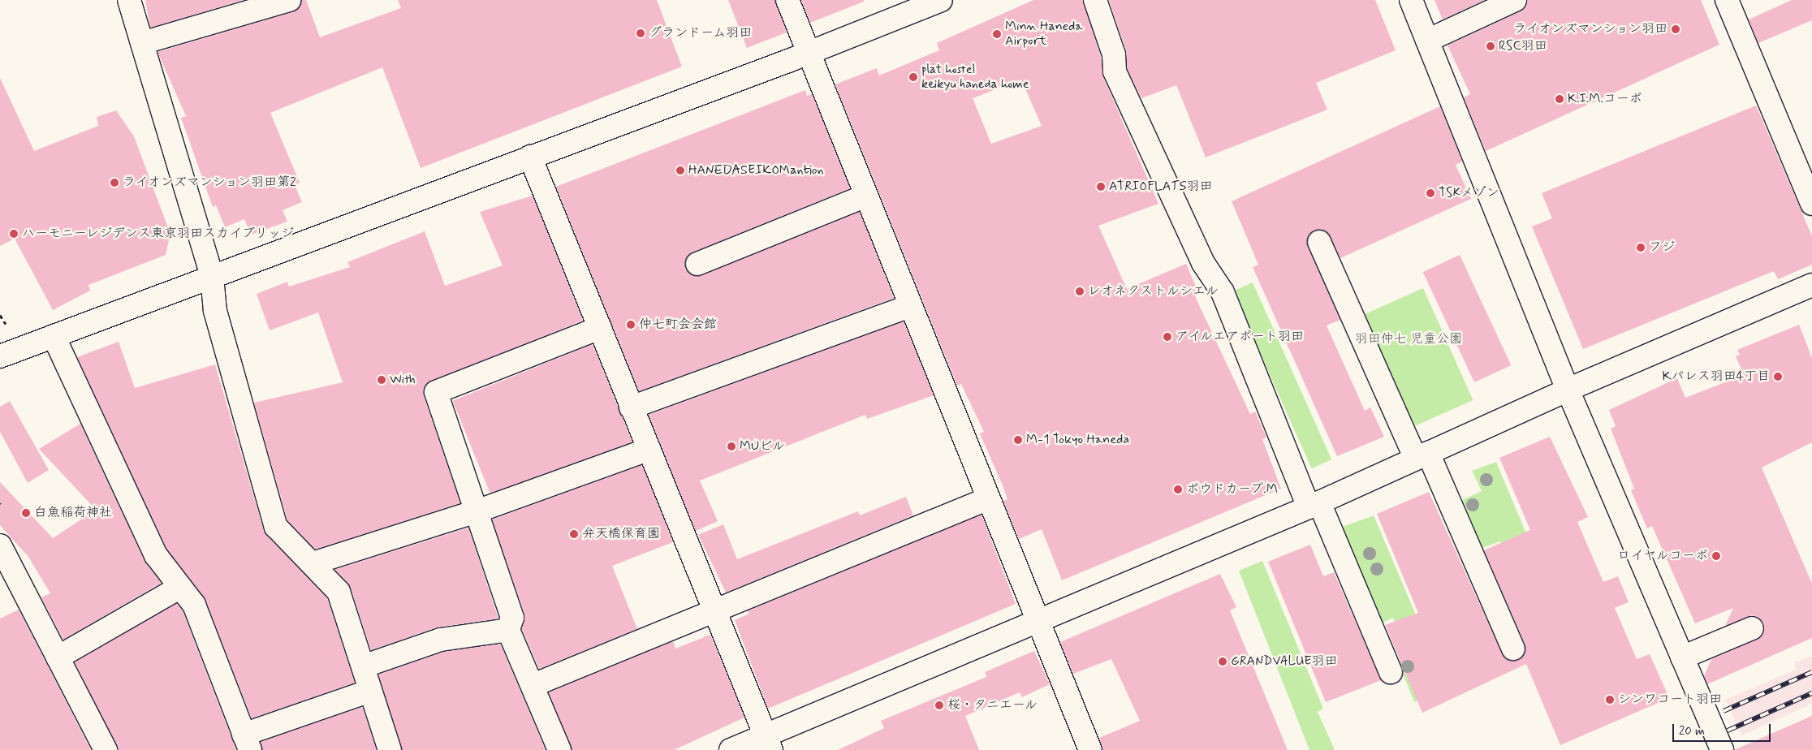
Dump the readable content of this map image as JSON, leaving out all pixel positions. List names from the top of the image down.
{
  "parks": ["羽田仲七 児童公園"],
  "places": [
    "ライオンズマンション羽田",
    "グランドーム羽田",
    "Minn Haneda Airport",
    "RSC羽田",
    "plat hostel keikyu haneda home",
    "K.I.M.コーポ",
    "HANEDASEIKOMantion",
    "ライオンズマンション羽田第2",
    "ATRIOFLATS羽田",
    "TSKメゾン",
    "ハーモニーレジデンス東京羽田スカイブリッジ",
    "フジ",
    "レオネクストルシエル",
    "仲七町会会館",
    "アイルエアポート羽田",
    "Kパレス羽田4丁目",
    "With",
    "M-1 Tokyo Haneda",
    "MUビル",
    "ポウドカープ.M",
    "白魚稲荷神社",
    "弁天橋保育園",
    "ロイヤルコーポ",
    "GRANDVALUE羽田",
    "シンワコート羽田",
    "桜・タニエール"
  ],
  "scale_bar": "20 m"
}
